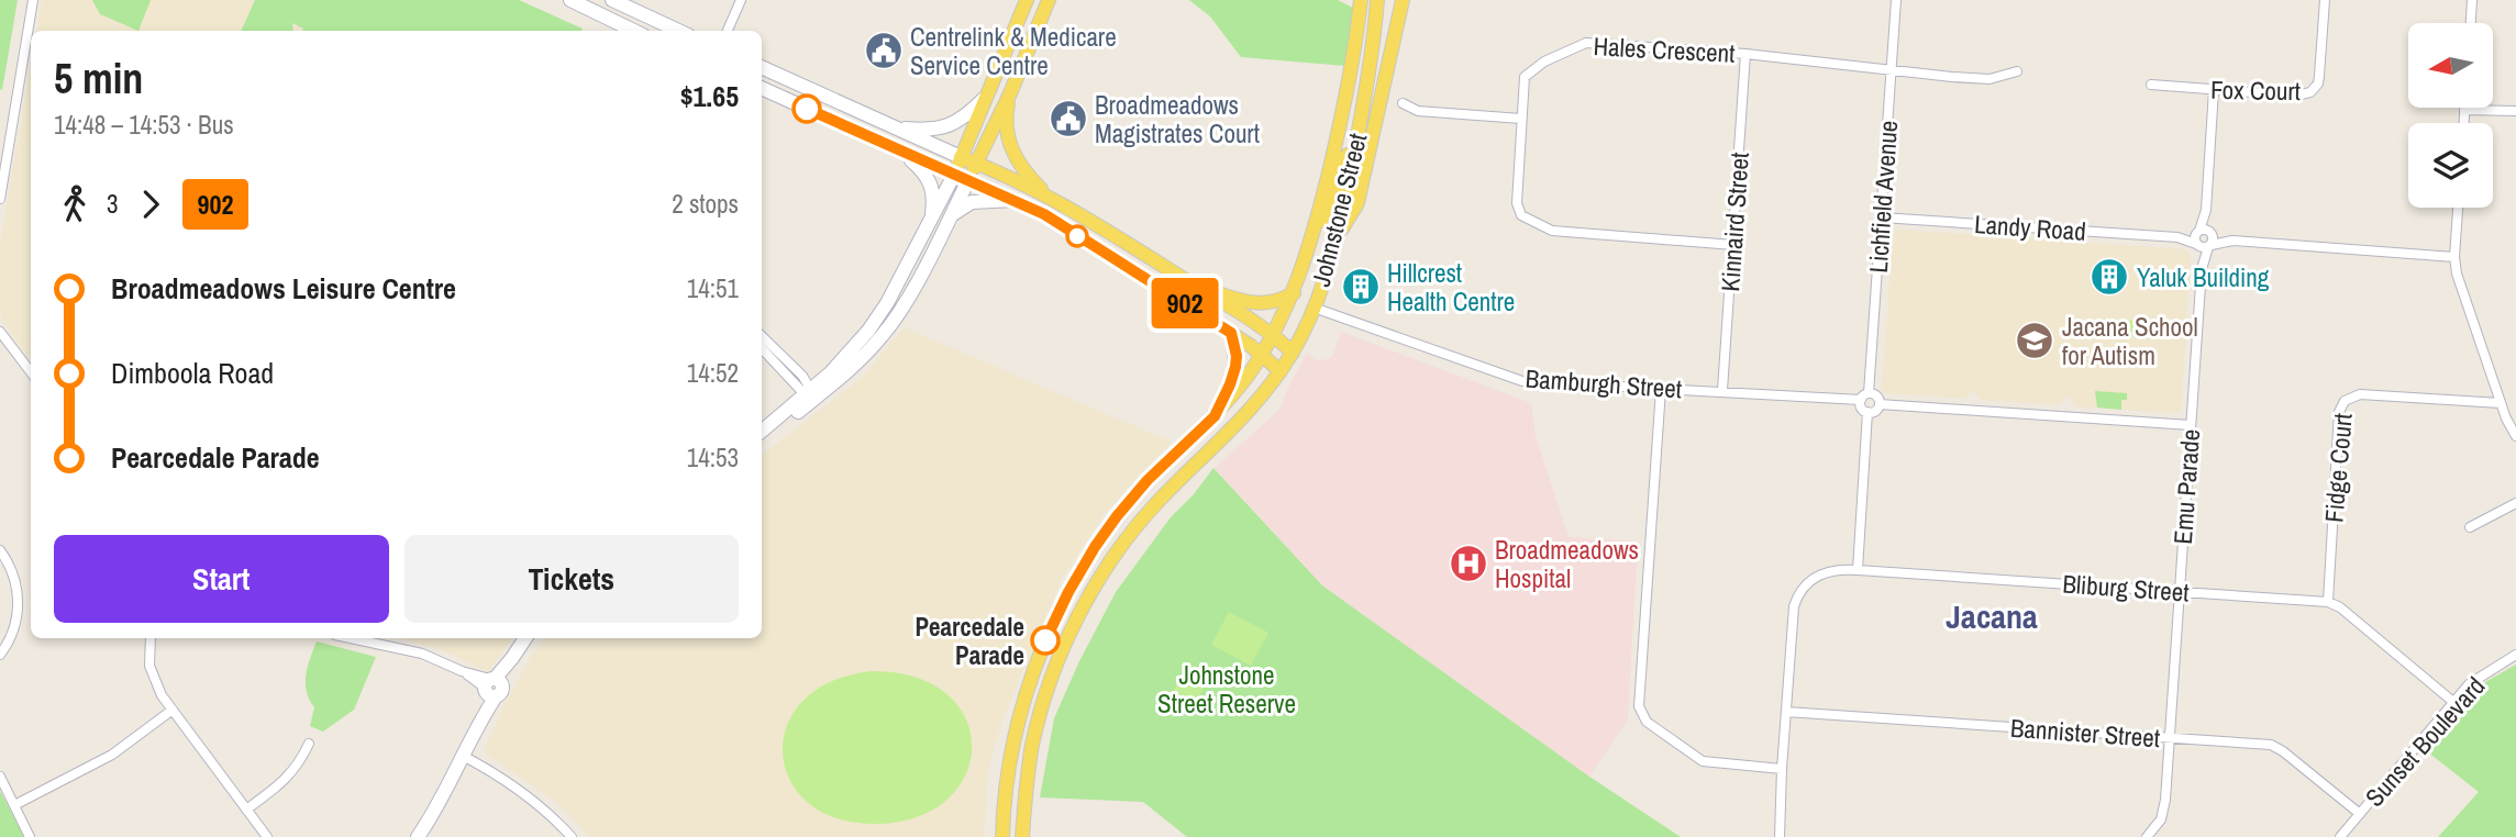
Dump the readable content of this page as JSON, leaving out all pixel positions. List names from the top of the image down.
{
  "streets": {
    "main road": ["Johnstone Street"],
    "street": [
      "Hales Crescent",
      "Fox Court",
      "Lichfield Avenue",
      "Kinnaird Street",
      "Landy Road",
      "Bamburgh Street",
      "Fidge Court",
      "Emu Parade",
      "Bliburg Street",
      "Bannister Street",
      "Sunset Boulevard"
    ]
  },
  "crossings": [
    ["Hales Crescent", "Lichfield Avenue"],
    ["Hales Crescent", "Kinnaird Street"],
    ["Lichfield Avenue", "Landy Road"],
    ["Lichfield Avenue", "Bamburgh Street"],
    ["Johnstone Street", "Bamburgh Street"],
    ["Kinnaird Street", "Bamburgh Street"],
    ["Landy Road", "Emu Parade"],
    ["Fidge Court", "Bliburg Street"],
    ["Emu Parade", "Bliburg Street"],
    ["Emu Parade", "Bannister Street"],
    ["Bliburg Street", "Bannister Street"],
    ["Bannister Street", "Sunset Boulevard"]
  ],
  "districts": ["Jacana"],
  "parks": ["Johnstone Street Reserve"],
  "places": {
    "public building": ["Centrelink & Medicare Service Centre", "Broadmeadows Magistrates Court"],
    "building": ["Yaluk Building", "Hillcrest Health Centre"],
    "school or university": ["Jacana School for Autism"],
    "hospital": ["Broadmeadows Hospital"],
    "other": ["Pearcedale Parade"]
  },
  "lines": ["bus line 902"],
  "north": "left",
  "page": {
    "on_map": "902",
    "heading": ["5 min", "14:48 – 14:53 · Bus", "$1.65"],
    "legs": ["3", "902", "2 stops"],
    "list": [
      {
        "name": "Broadmeadows Leisure Centre",
        "value": "14:51"
      },
      {
        "name": "Dimboola Road",
        "value": "14:52"
      },
      {
        "name": "Pearcedale Parade",
        "value": "14:53"
      }
    ],
    "buttons": ["Start", "Tickets"]
  }
}
